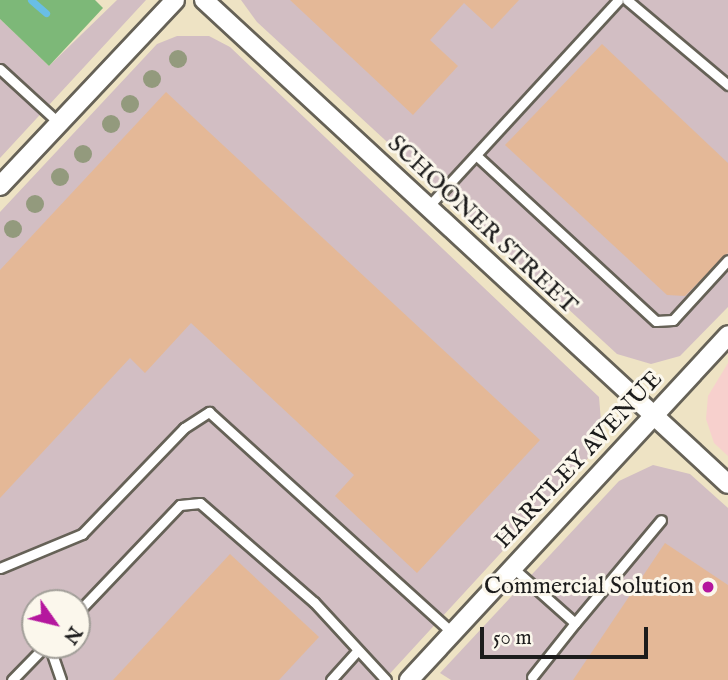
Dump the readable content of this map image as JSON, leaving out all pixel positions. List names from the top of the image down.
{
  "streets": {
    "street": ["SCHOONER STREET", "HARTLEY AVENUE"]
  },
  "crossings": [
    ["SCHOONER STREET", "HARTLEY AVENUE"]
  ],
  "places": ["Commercial Solution"],
  "scale_bar": "50 m",
  "north": "bottom right"
}
